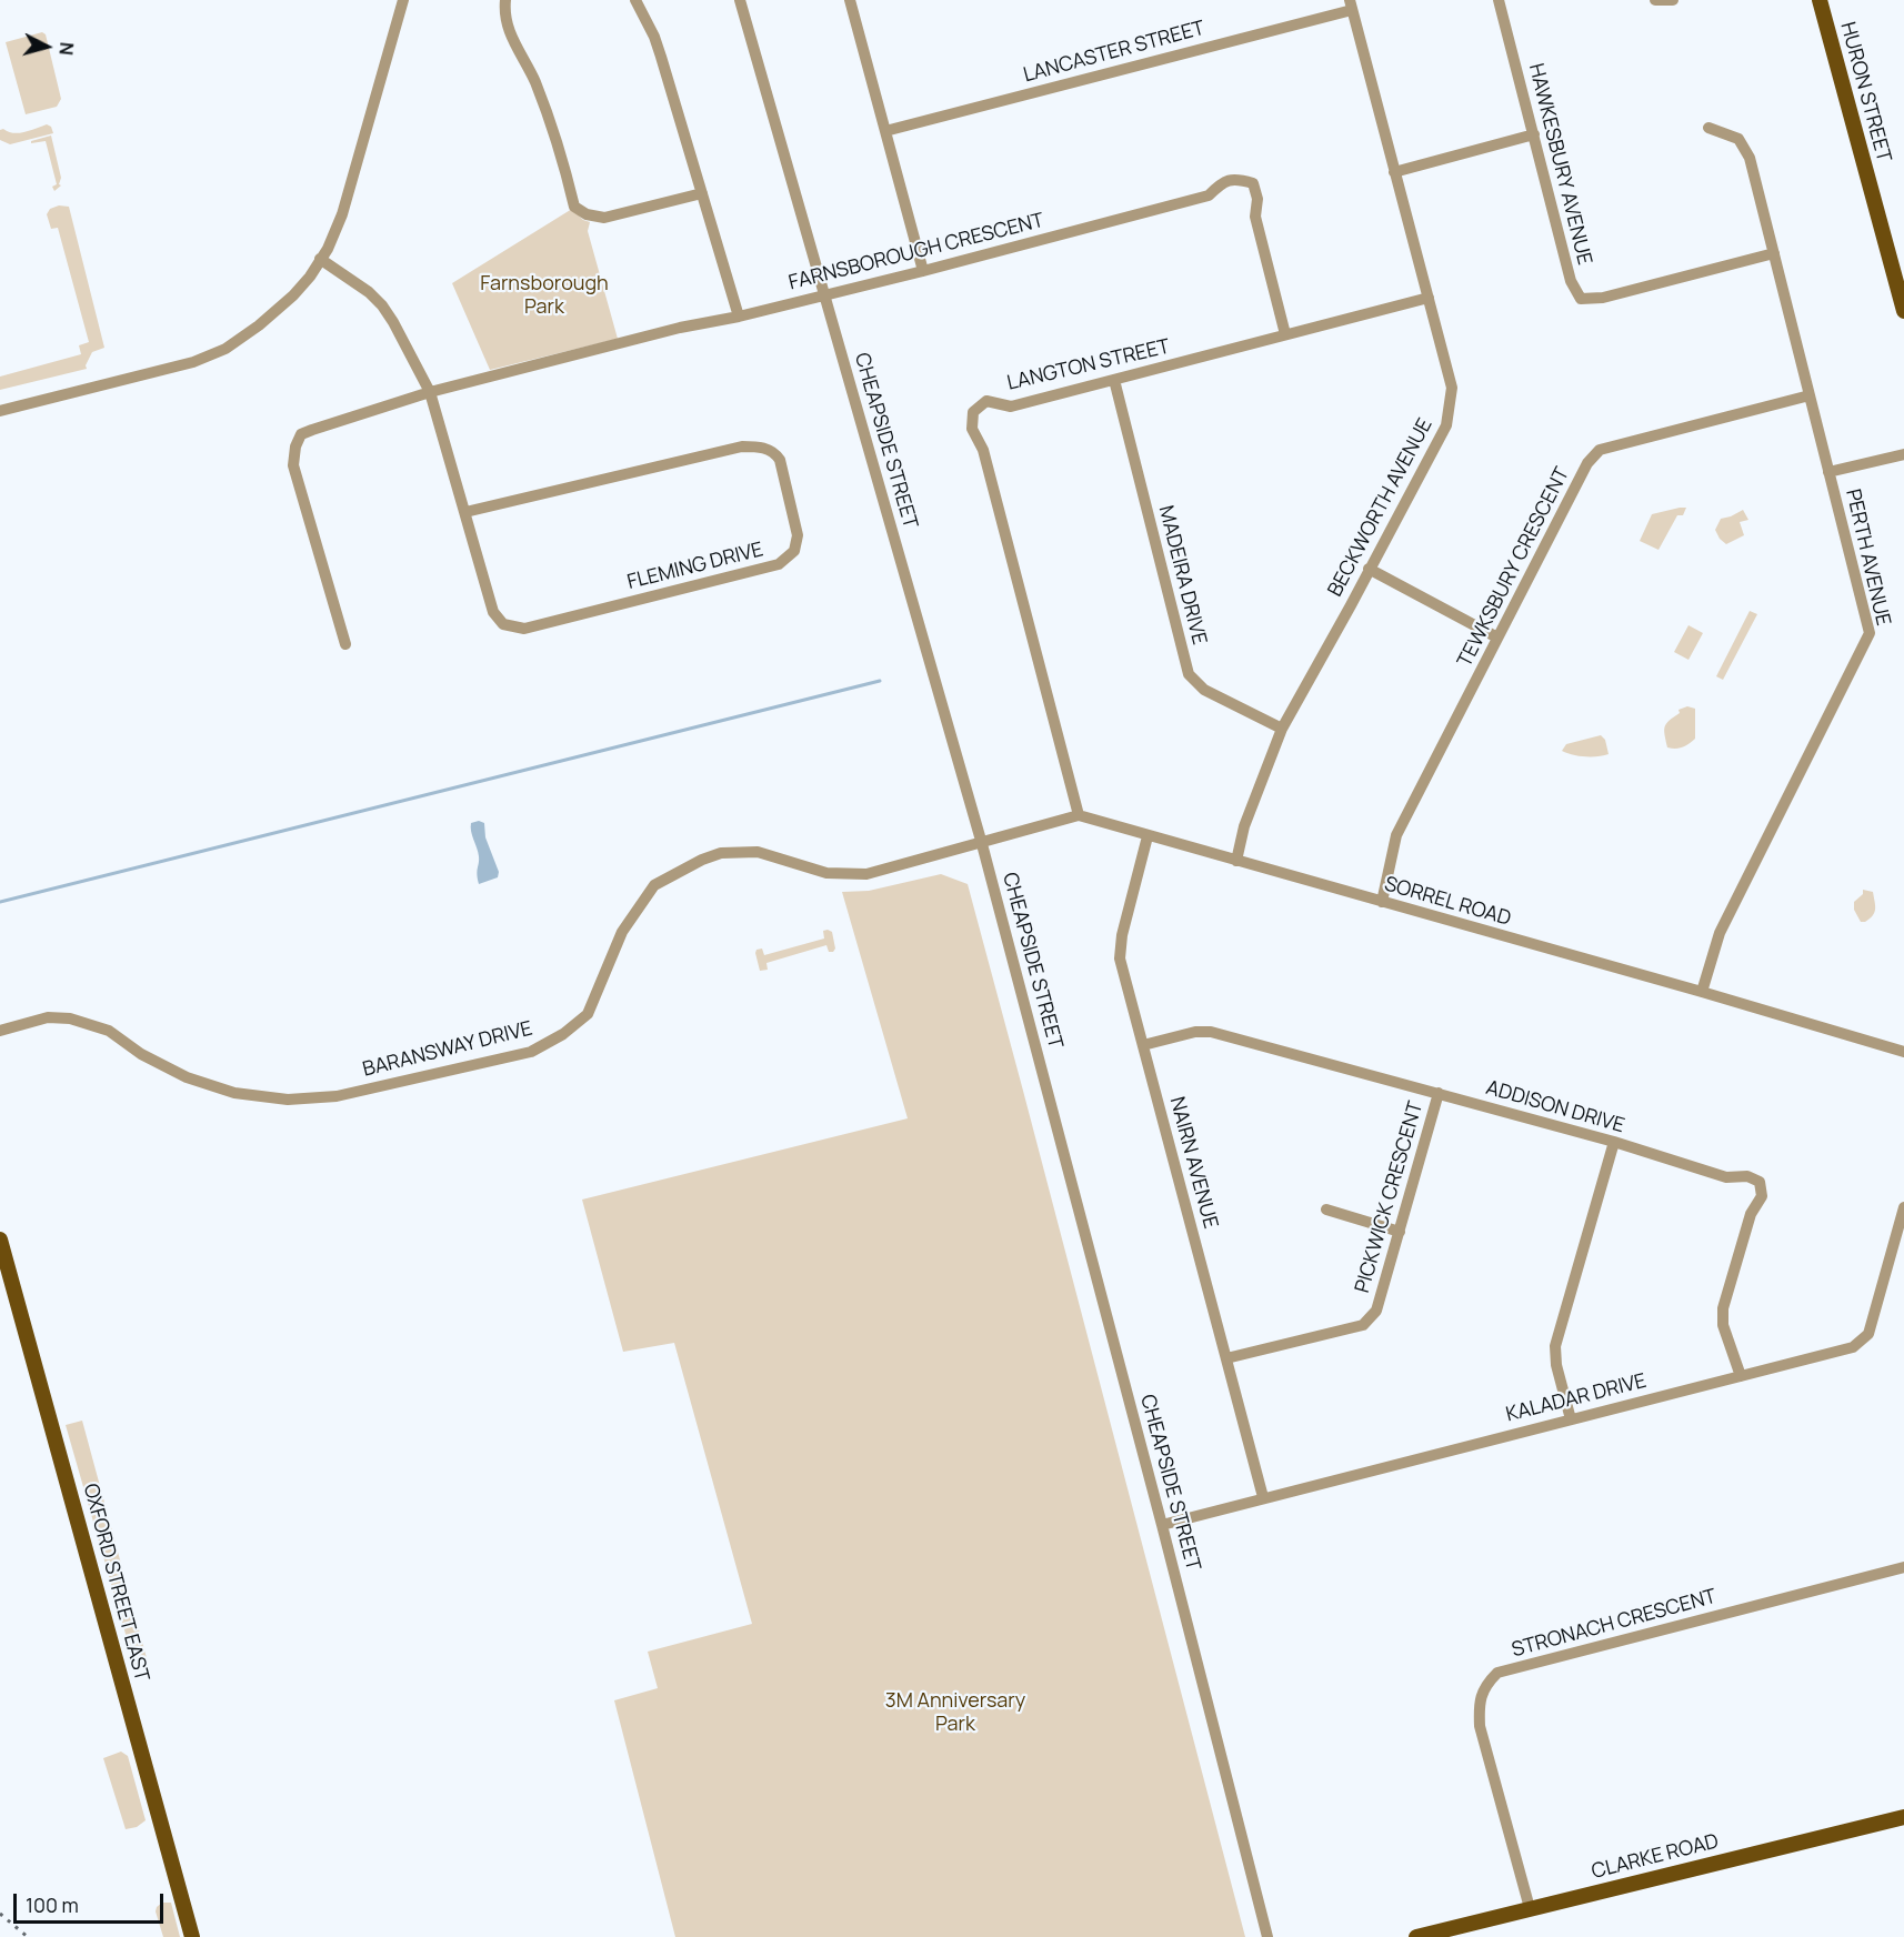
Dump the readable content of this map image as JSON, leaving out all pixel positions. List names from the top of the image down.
{
  "streets": {
    "main road": ["HURON STREET", "OXFORD STREET EAST", "CLARKE ROAD"],
    "street": [
      "LANCASTER STREET",
      "HAWKESBURY AVENUE",
      "FARNSBOROUGH CRESCENT",
      "LANGTON STREET",
      "CHEAPSIDE STREET",
      "BECKWORTH AVENUE",
      "PERTH AVENUE",
      "FLEMING DRIVE",
      "TEWKSBURY CRESCENT",
      "MADEIRA DRIVE",
      "SORREL ROAD",
      "BARANSWAY DRIVE",
      "ADDISON DRIVE",
      "NAIRN AVENUE",
      "PICKWICK CRESCENT",
      "KALADAR DRIVE",
      "STRONACH CRESCENT"
    ]
  },
  "crossings": [
    ["LANCASTER STREET", "BECKWORTH AVENUE"],
    ["HAWKESBURY AVENUE", "PERTH AVENUE"],
    ["FARNSBOROUGH CRESCENT", "LANGTON STREET"],
    ["FARNSBOROUGH CRESCENT", "CHEAPSIDE STREET"],
    ["FARNSBOROUGH CRESCENT", "FLEMING DRIVE"],
    ["LANGTON STREET", "BECKWORTH AVENUE"],
    ["LANGTON STREET", "MADEIRA DRIVE"],
    ["LANGTON STREET", "SORREL ROAD"],
    ["CHEAPSIDE STREET", "BARANSWAY DRIVE"],
    ["CHEAPSIDE STREET", "KALADAR DRIVE"],
    ["BECKWORTH AVENUE", "MADEIRA DRIVE"],
    ["BECKWORTH AVENUE", "SORREL ROAD"],
    ["PERTH AVENUE", "TEWKSBURY CRESCENT"],
    ["PERTH AVENUE", "SORREL ROAD"],
    ["TEWKSBURY CRESCENT", "SORREL ROAD"],
    ["SORREL ROAD", "NAIRN AVENUE"],
    ["ADDISON DRIVE", "NAIRN AVENUE"],
    ["ADDISON DRIVE", "PICKWICK CRESCENT"],
    ["ADDISON DRIVE", "KALADAR DRIVE"],
    ["NAIRN AVENUE", "PICKWICK CRESCENT"],
    ["NAIRN AVENUE", "KALADAR DRIVE"],
    ["STRONACH CRESCENT", "CLARKE ROAD"]
  ],
  "parks": ["Farnsborough Park", "3M Anniversary Park"],
  "scale_bar": "100 m",
  "north": "right"
}
